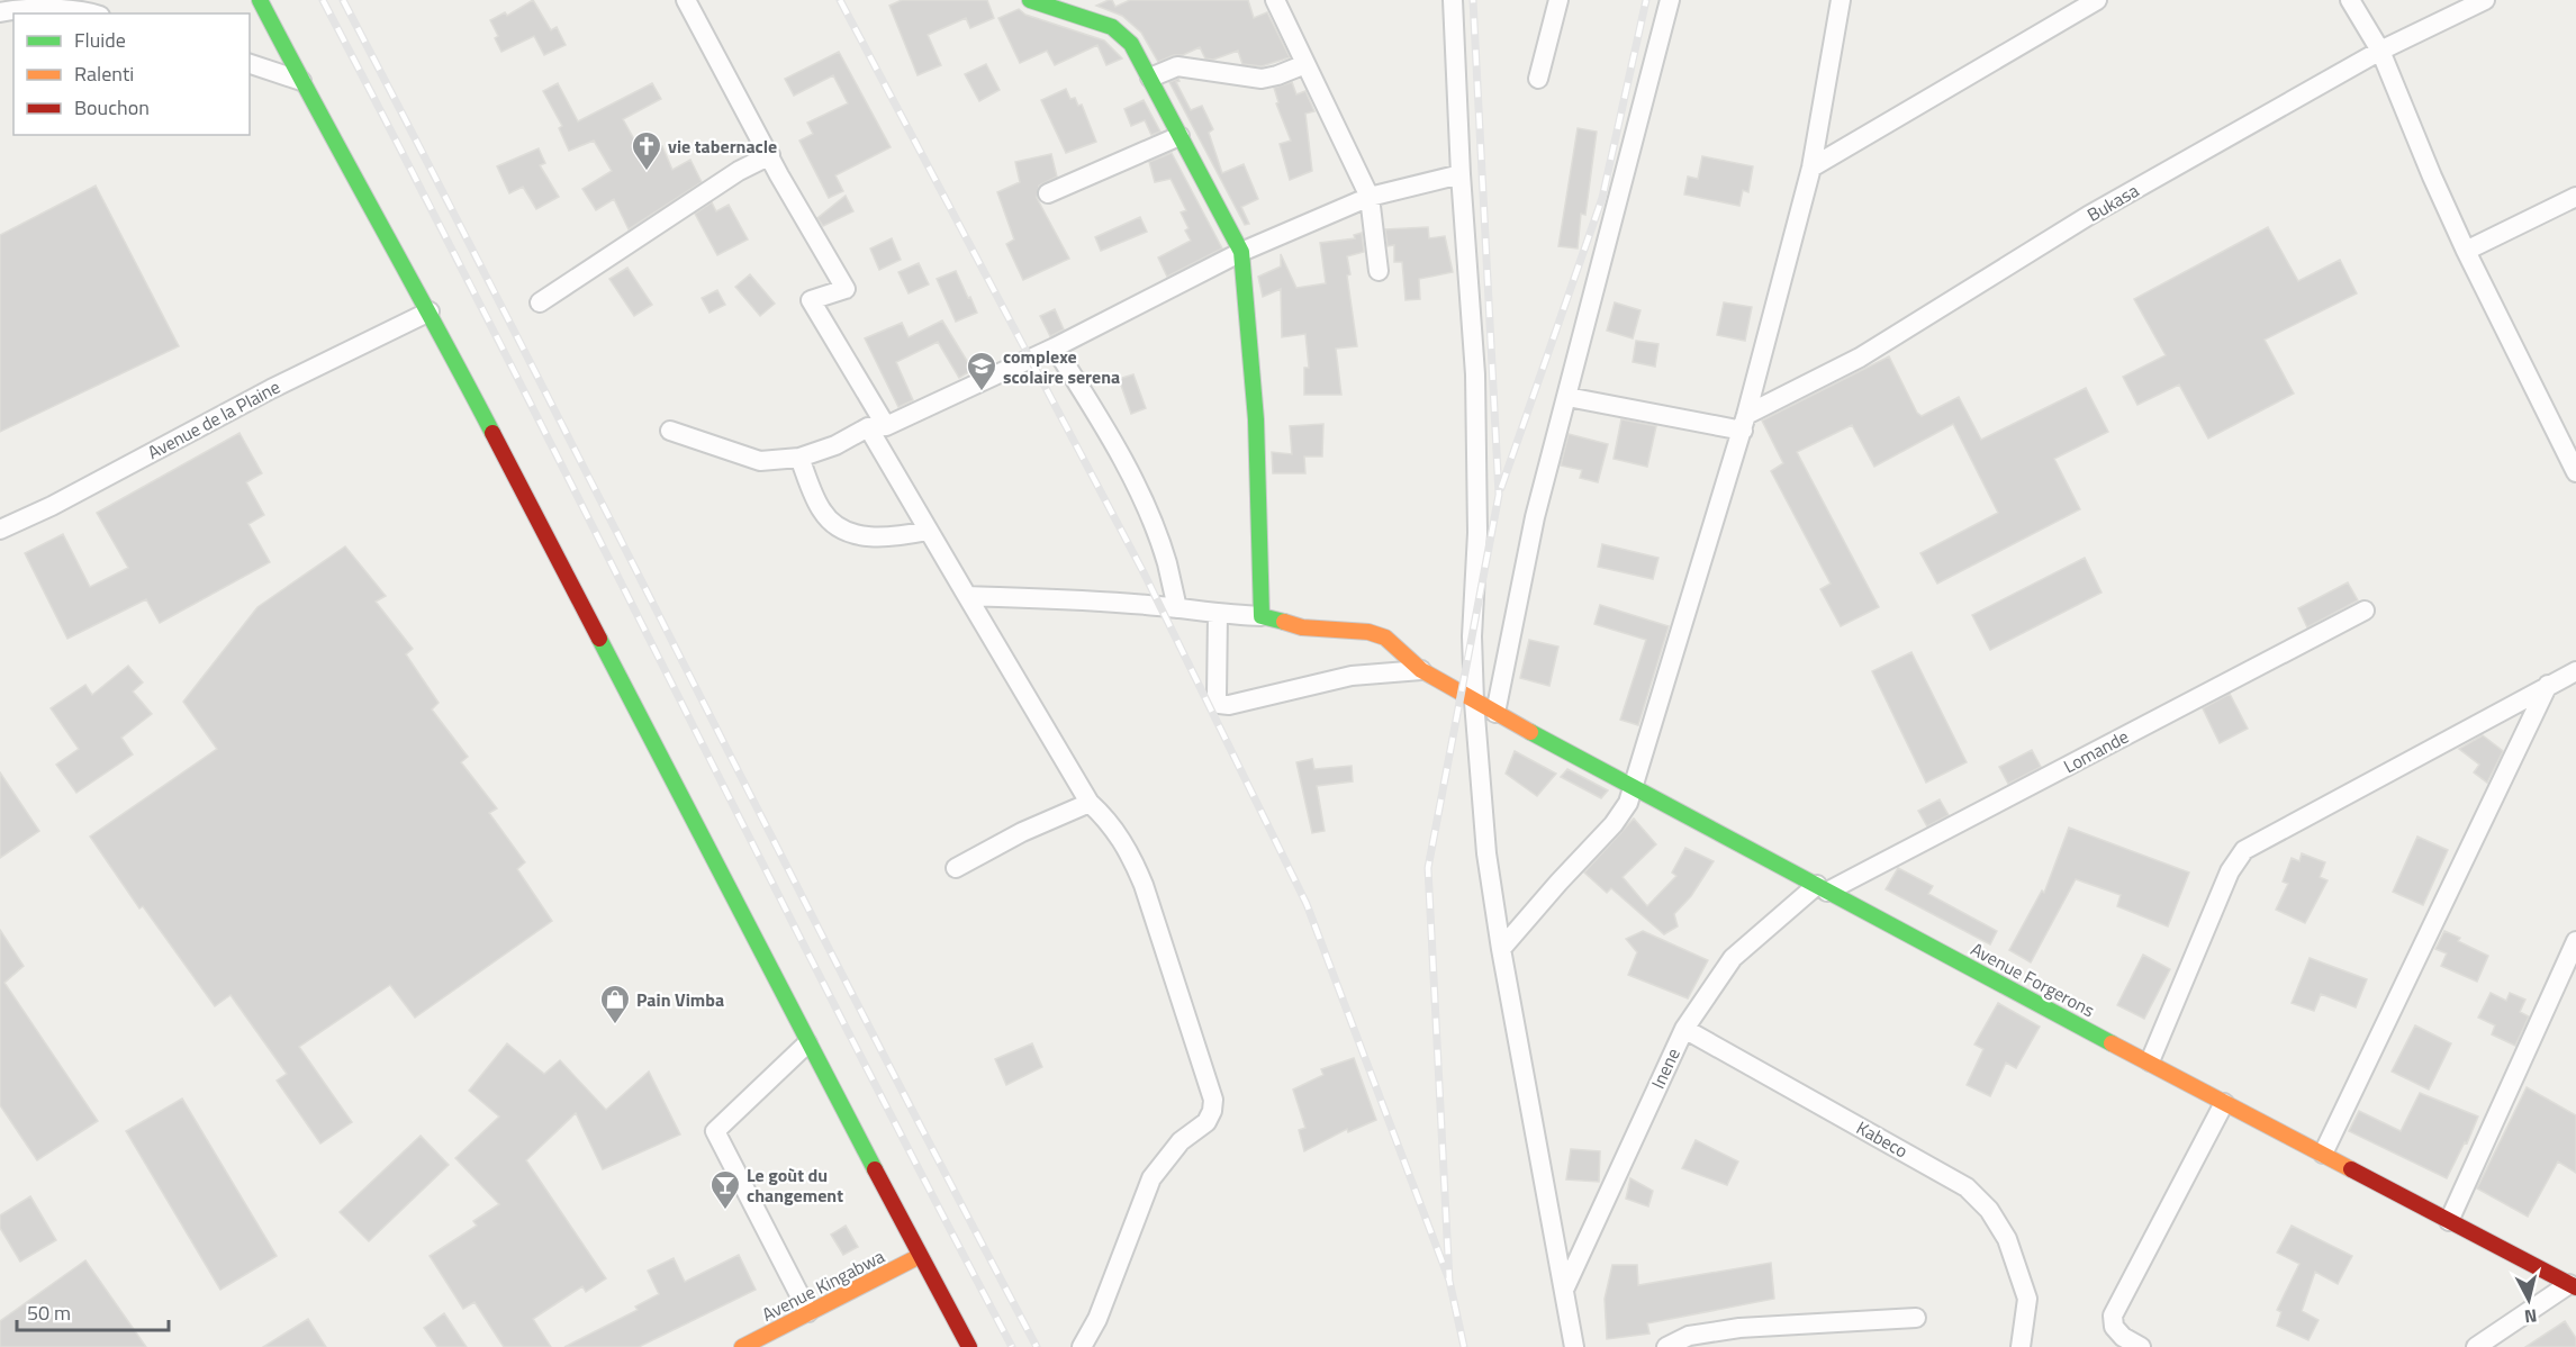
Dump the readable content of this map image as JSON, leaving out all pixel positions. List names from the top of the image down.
{
  "streets": {
    "street": [
      "Bukasa",
      "Avenue de la Plaine",
      "Lomande",
      "Avenue Forgerons",
      "Inene",
      "Kabeco",
      "Avenue Kingabwa"
    ]
  },
  "crossings": [
    ["Lomande", "Avenue Forgerons"],
    ["Lomande", "Inene"],
    ["Avenue Forgerons", "Inene"],
    ["Inene", "Kabeco"]
  ],
  "places": {
    "church": ["vie tabernacle"],
    "school or university": ["complexe scolaire serena"],
    "shop": ["Pain Vimba"],
    "bar": ["Le goùt du changement"]
  },
  "legend": ["Fluide", "Ralenti", "Bouchon"],
  "scale_bar": "50 m",
  "north": "bottom"
}
